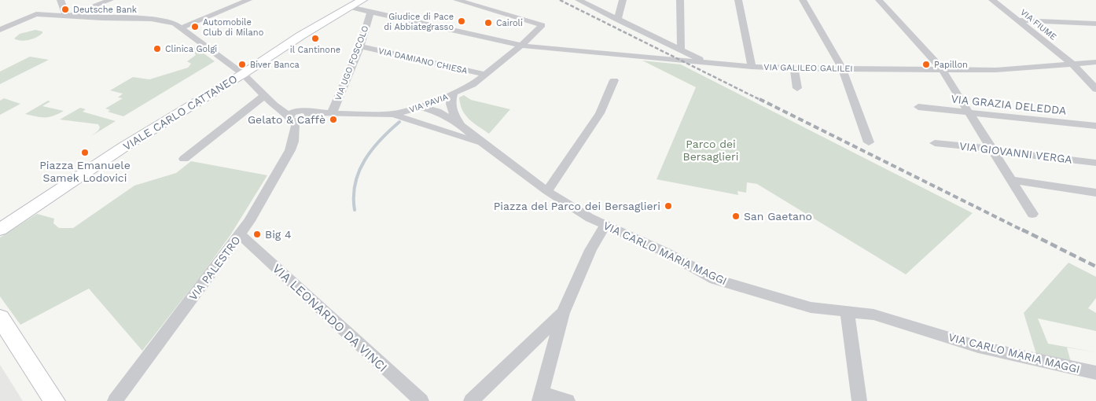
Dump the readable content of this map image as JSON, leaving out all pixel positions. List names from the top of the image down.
{
  "streets": {
    "street": [
      "VIA FIUME",
      "VIA DAMIANO CHIESA",
      "VIA UGO FOSCOLO",
      "VIA GALILEO GALILEI",
      "VIA PAVIA",
      "VIA GRAZIA DELEDDA",
      "VIALE CARLO CATTANEO",
      "VIA GIOVANNI VERGA",
      "VIA CARLO MARIA MAGGI",
      "VIA PALESTRO",
      "VIA LEONARDO DA VINCI"
    ]
  },
  "crossings": [
    ["VIA FIUME", "VIA GALILEO GALILEI"],
    ["VIA DAMIANO CHIESA", "VIA UGO FOSCOLO"],
    ["VIA DAMIANO CHIESA", "VIA PAVIA"],
    ["VIA UGO FOSCOLO", "VIA GALILEO GALILEI"],
    ["VIA UGO FOSCOLO", "VIA PAVIA"],
    ["VIA GALILEO GALILEI", "VIA PAVIA"],
    ["VIA GALILEO GALILEI", "VIALE CARLO CATTANEO"],
    ["VIA PAVIA", "VIA CARLO MARIA MAGGI"],
    ["VIA PAVIA", "VIA PALESTRO"],
    ["VIA PALESTRO", "VIA LEONARDO DA VINCI"]
  ],
  "parks": ["Parco dei Bersaglieri"],
  "places": [
    "Deutsche Bank",
    "Giudice di Pace di Abbiategrasso",
    "Cairoli",
    "Automobile Club di Milano",
    "il Cantinone",
    "Clinica Golgi",
    "Biver Banca",
    "Papillon",
    "Gelato & Caffè",
    "Piazza Emanuele Samek Lodovici",
    "Piazza del Parco dei Bersaglieri",
    "San Gaetano",
    "Big 4"
  ]
}
